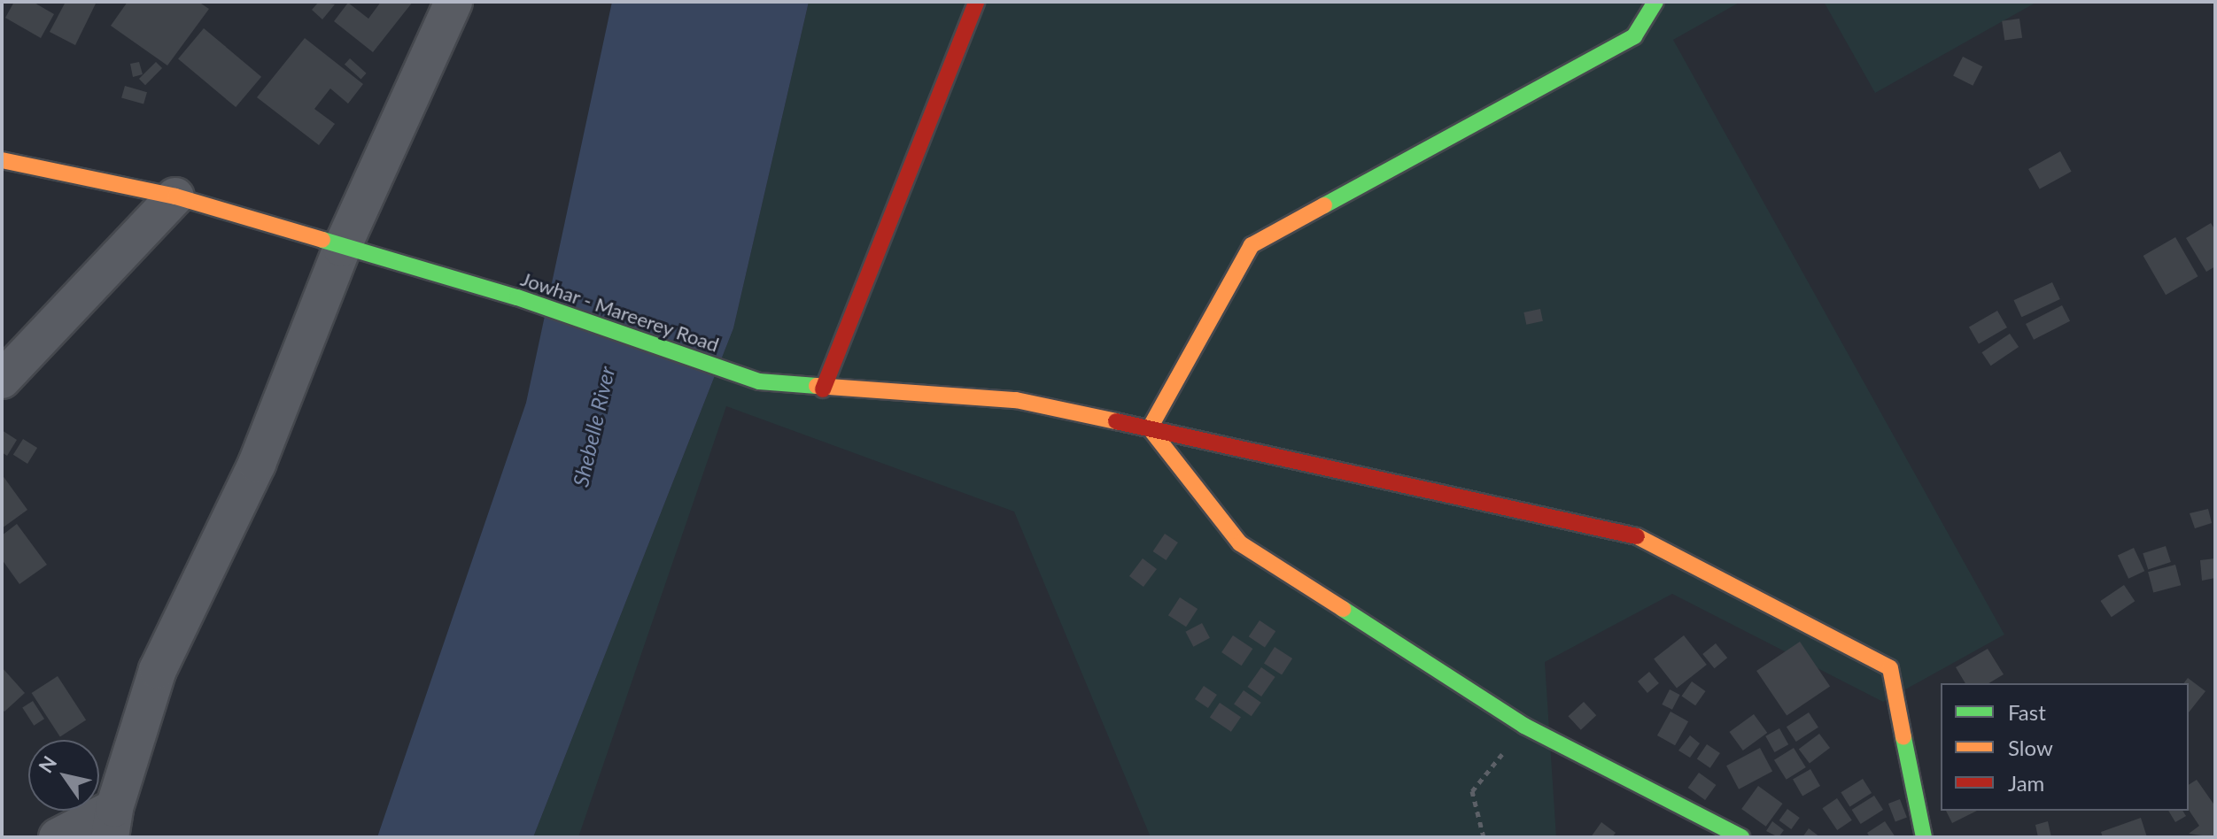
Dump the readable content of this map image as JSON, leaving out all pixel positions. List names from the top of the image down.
{
  "streets": {
    "street": ["Jowhar - Mareerey Road"]
  },
  "water": ["Shebelle River"],
  "legend": ["Fast", "Slow", "Jam"],
  "north": "top left"
}
